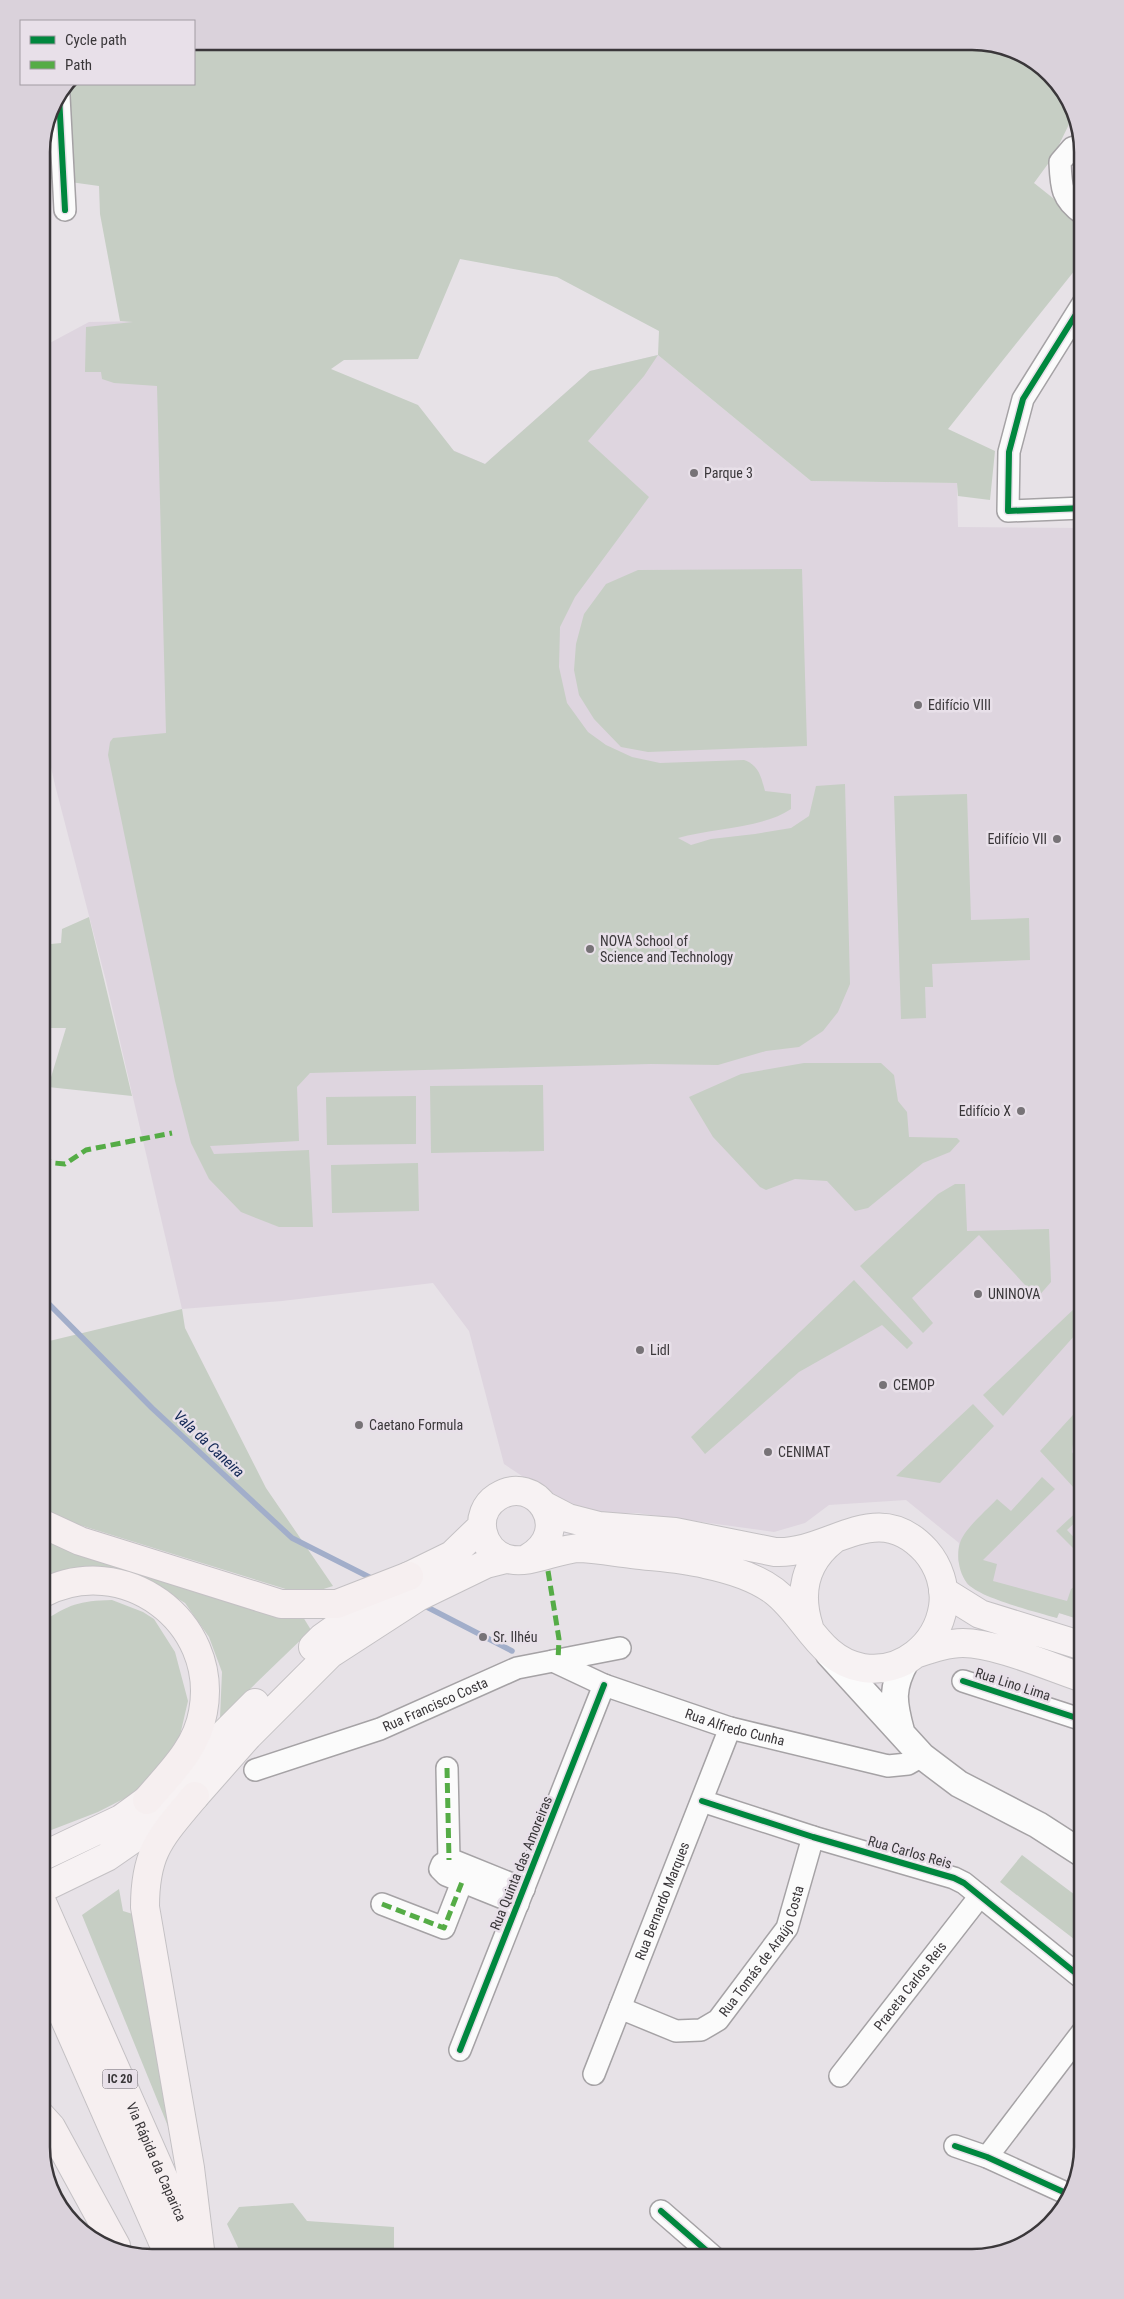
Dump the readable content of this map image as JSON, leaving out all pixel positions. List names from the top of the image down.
{
  "streets": {
    "highway": ["IC 20", "Via Rápida da Caparica"],
    "street": [
      "Rua Lino Lima",
      "Rua Francisco Costa",
      "Rua Alfredo Cunha",
      "Rua Carlos Reis",
      "Rua Quinta das Amoreiras",
      "Rua Bernardo Marques",
      "Rua Tomás de Araújo Costa",
      "Praceta Carlos Reis"
    ]
  },
  "crossings": [
    ["Rua Francisco Costa", "Rua Alfredo Cunha"],
    ["Rua Alfredo Cunha", "Rua Quinta das Amoreiras"],
    ["Rua Alfredo Cunha", "Rua Bernardo Marques"],
    ["Rua Carlos Reis", "Rua Bernardo Marques"],
    ["Rua Carlos Reis", "Rua Tomás de Araújo Costa"],
    ["Rua Carlos Reis", "Praceta Carlos Reis"],
    ["Rua Bernardo Marques", "Rua Tomás de Araújo Costa"]
  ],
  "water": ["Vala da Caneira"],
  "places": [
    "Parque 3",
    "Edifício VIII",
    "Edifício VII",
    "NOVA School of Science and Technology",
    "Edifício X",
    "UNINOVA",
    "Lidl",
    "CEMOP",
    "Caetano Formula",
    "CENIMAT",
    "Sr. Ilhéu"
  ],
  "legend": ["Cycle path", "Path"]
}
